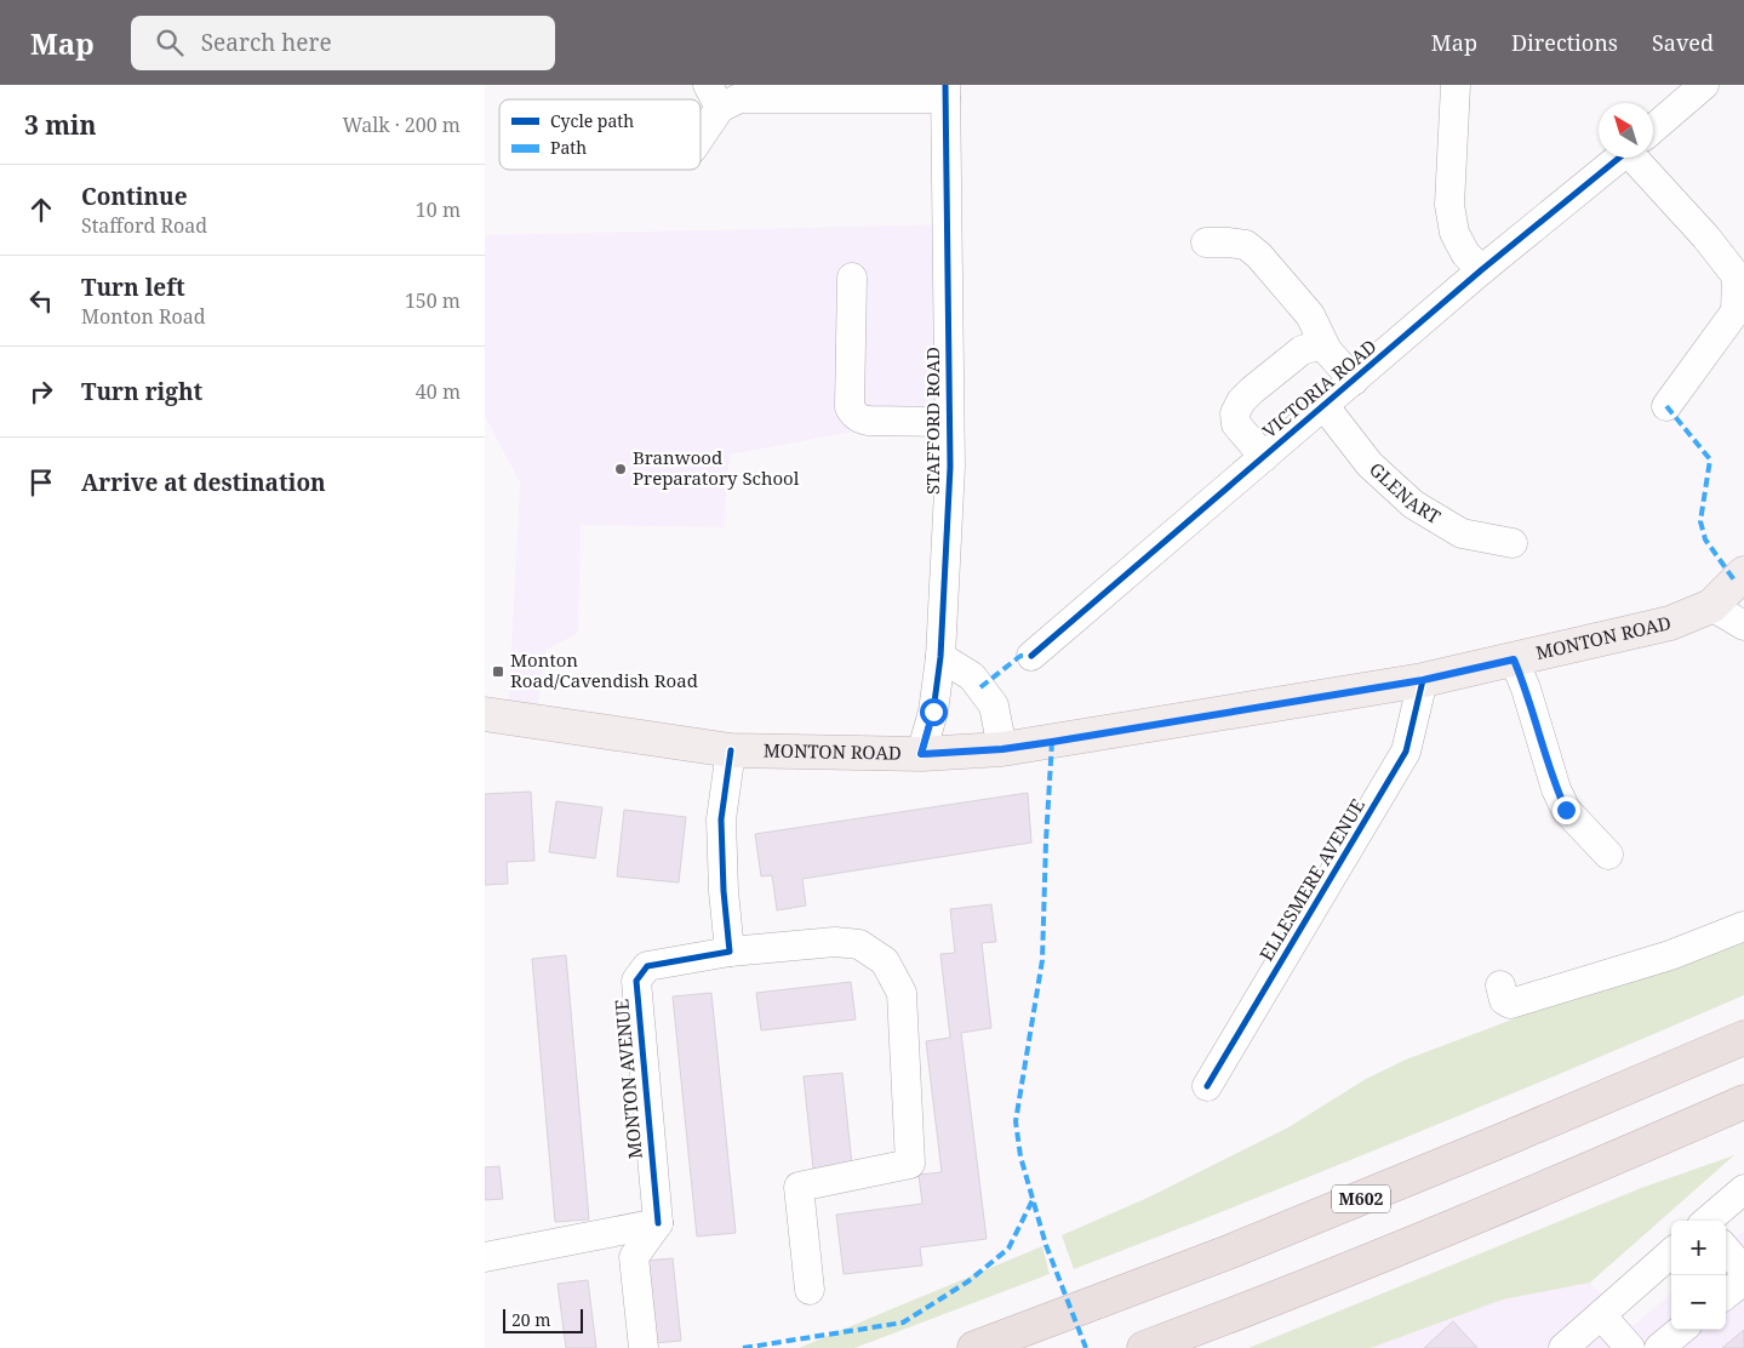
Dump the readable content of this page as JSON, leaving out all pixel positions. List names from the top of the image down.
{
  "streets": {
    "highway": ["M602"],
    "main road": ["MONTON ROAD"],
    "street": [
      "VICTORIA ROAD",
      "STAFFORD ROAD",
      "GLENART",
      "ELLESMERE AVENUE",
      "MONTON AVENUE"
    ]
  },
  "crossings": [
    ["VICTORIA ROAD", "GLENART"],
    ["STAFFORD ROAD", "MONTON ROAD"],
    ["MONTON ROAD", "ELLESMERE AVENUE"]
  ],
  "places": {
    "other": ["Branwood Preparatory School"],
    "transit": ["Monton Road/Cavendish Road"]
  },
  "legend": ["Cycle path", "Path"],
  "scale_bar": "20 m",
  "north": "top left",
  "page": {
    "header": "Map",
    "search": "Search here",
    "nav": ["Map", "Directions", "Saved"],
    "heading": ["3 min", "Walk · 200 m"],
    "list": [
      ["Continue", "Stafford Road", "10 m"],
      ["Turn left", "Monton Road", "150 m"],
      ["Turn right", "40 m"],
      "Arrive at destination"
    ],
    "map_buttons": ["+", "−"],
    "scale": "20 m"
  }
}
